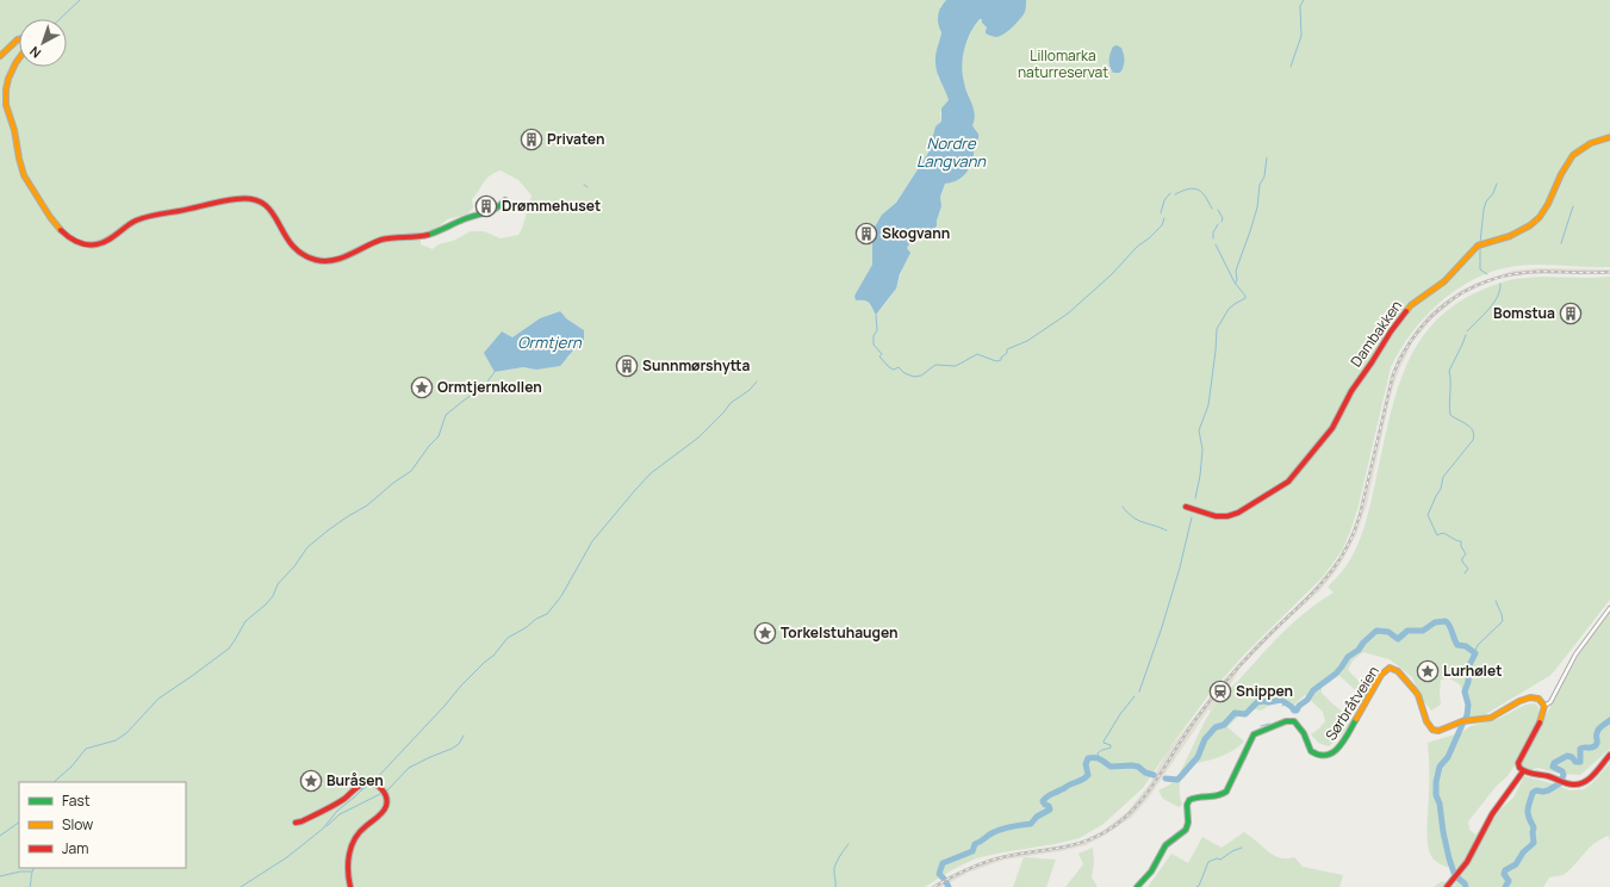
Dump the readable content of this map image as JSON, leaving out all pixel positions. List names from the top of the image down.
{
  "streets": {
    "street": ["Dambakken", "Sørbråtveien"]
  },
  "water": ["Nordre Langvann", "Ormtjern"],
  "parks": ["Lillomarka naturreservat"],
  "places": {
    "building": [
      "Privaten",
      "Drømmehuset",
      "Skogvann",
      "Bomstua",
      "Sunnmørshytta"
    ],
    "place": [
      "Ormtjernkollen",
      "Torkelstuhaugen",
      "Lurhølet",
      "Buråsen"
    ],
    "station": ["Snippen"]
  },
  "legend": ["Fast", "Slow", "Jam"],
  "north": "bottom left"
}
